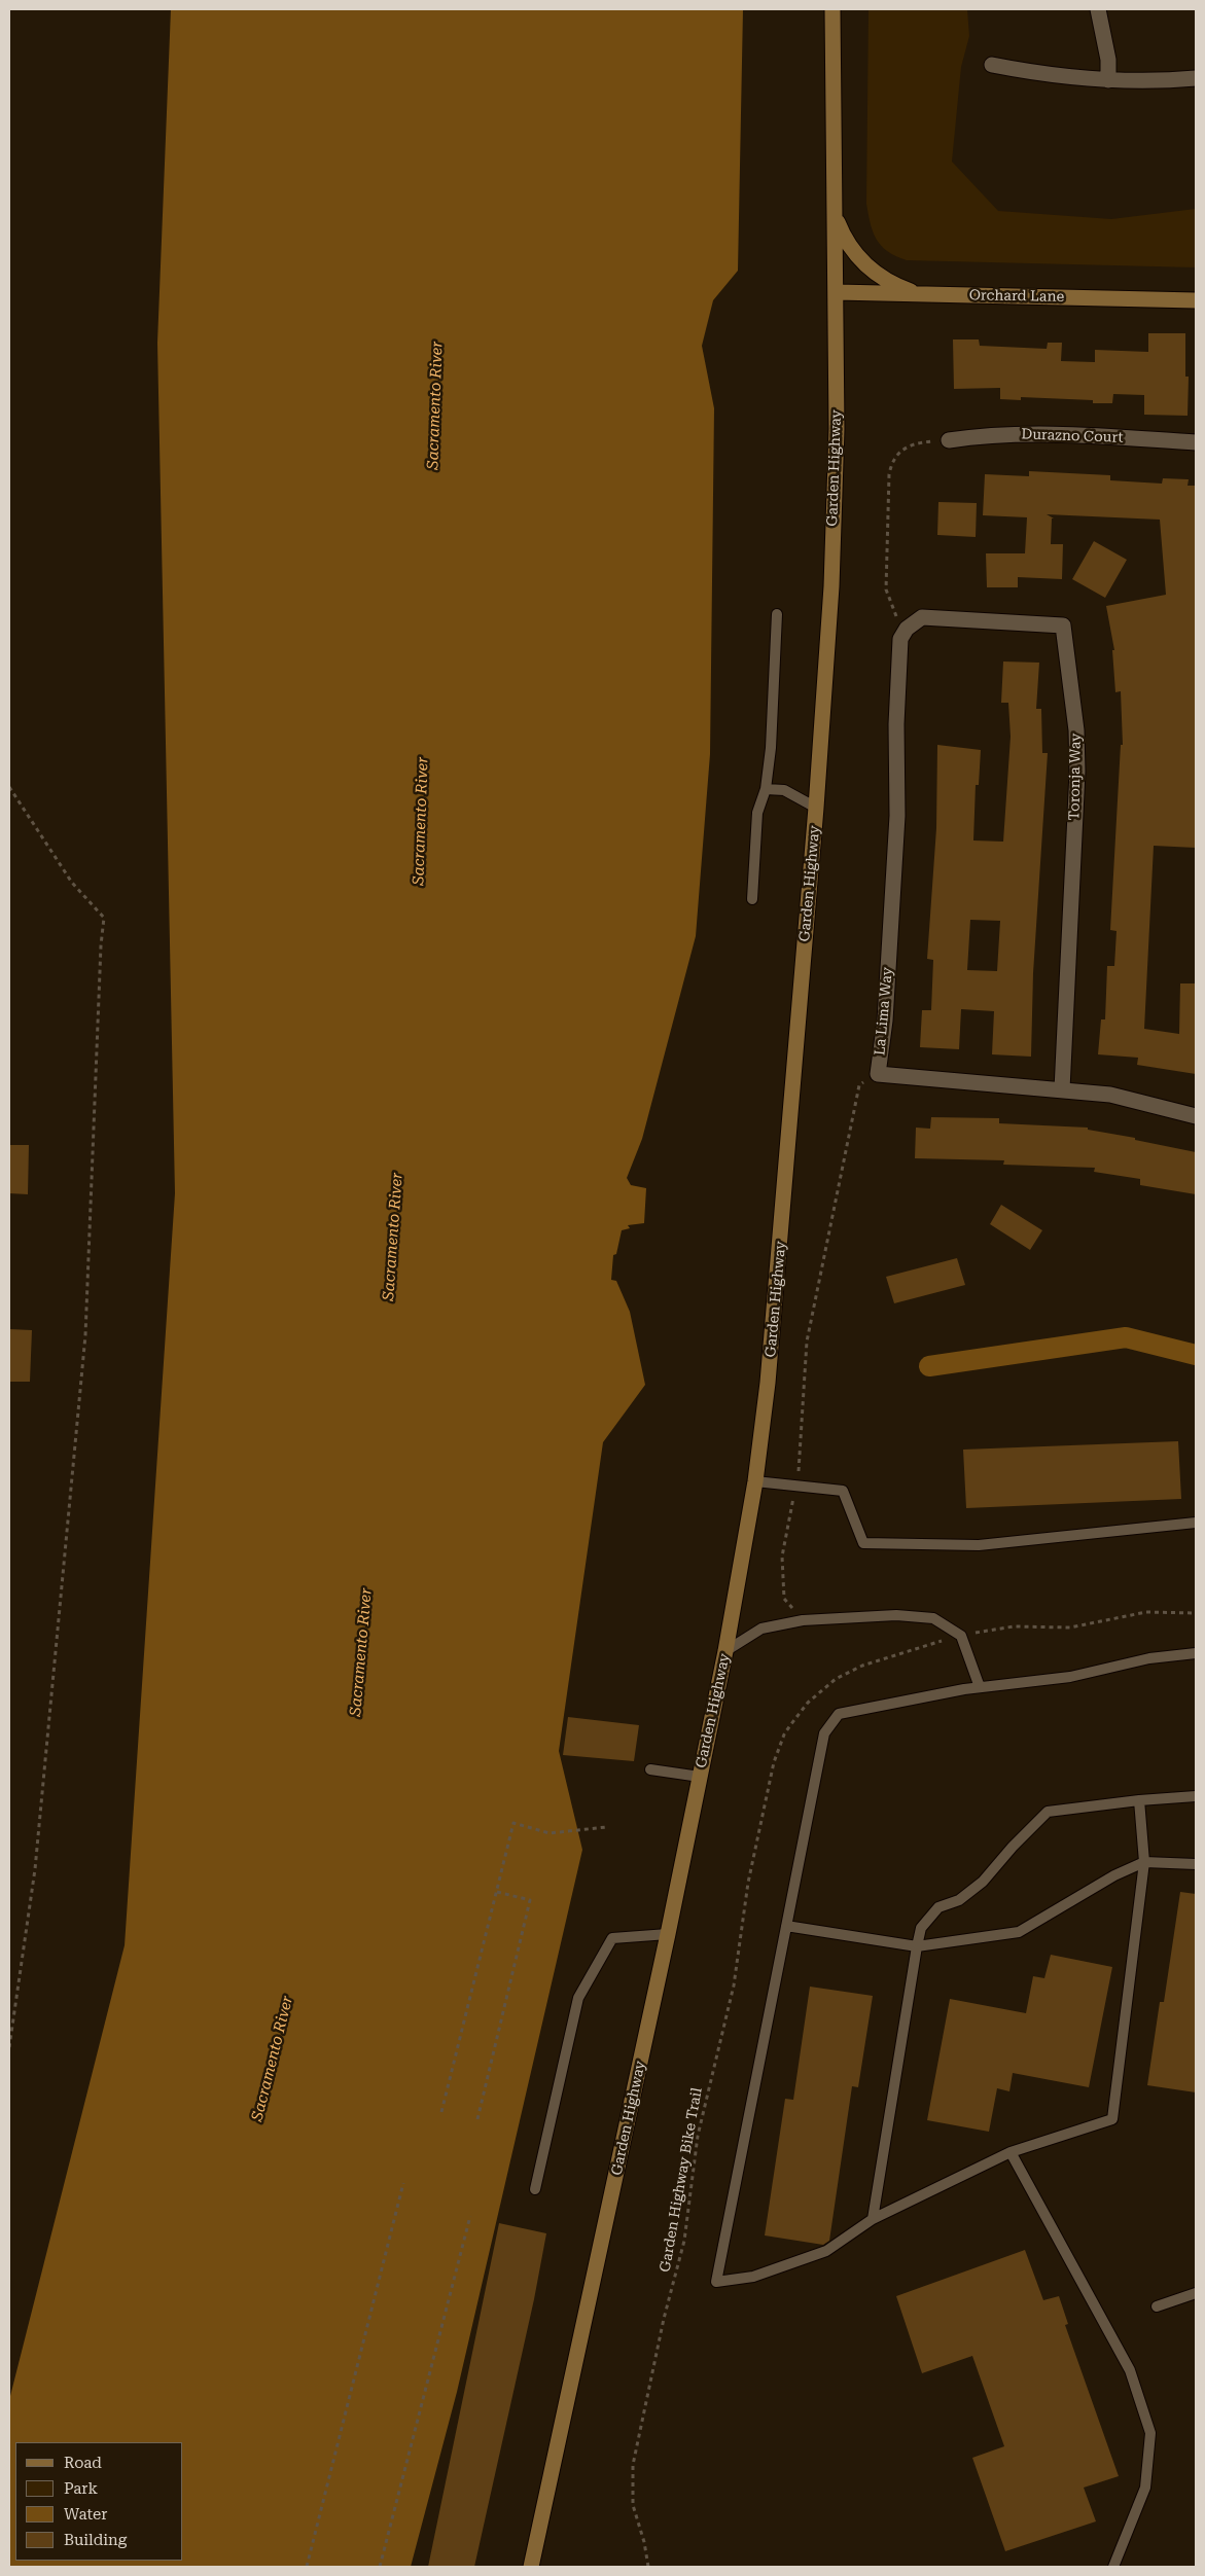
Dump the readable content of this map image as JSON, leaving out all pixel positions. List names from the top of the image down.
{
  "streets": {
    "main road": ["Orchard Lane", "Garden Highway"],
    "street": ["Durazno Court", "Toronja Way", "La Lima Way"],
    "path": ["Garden Highway Bike Trail"]
  },
  "crossings": [
    ["Orchard Lane", "Garden Highway"],
    ["Toronja Way", "La Lima Way"]
  ],
  "water": ["Sacramento River"],
  "legend": [
    "Road",
    "Park",
    "Water",
    "Building"
  ]
}
